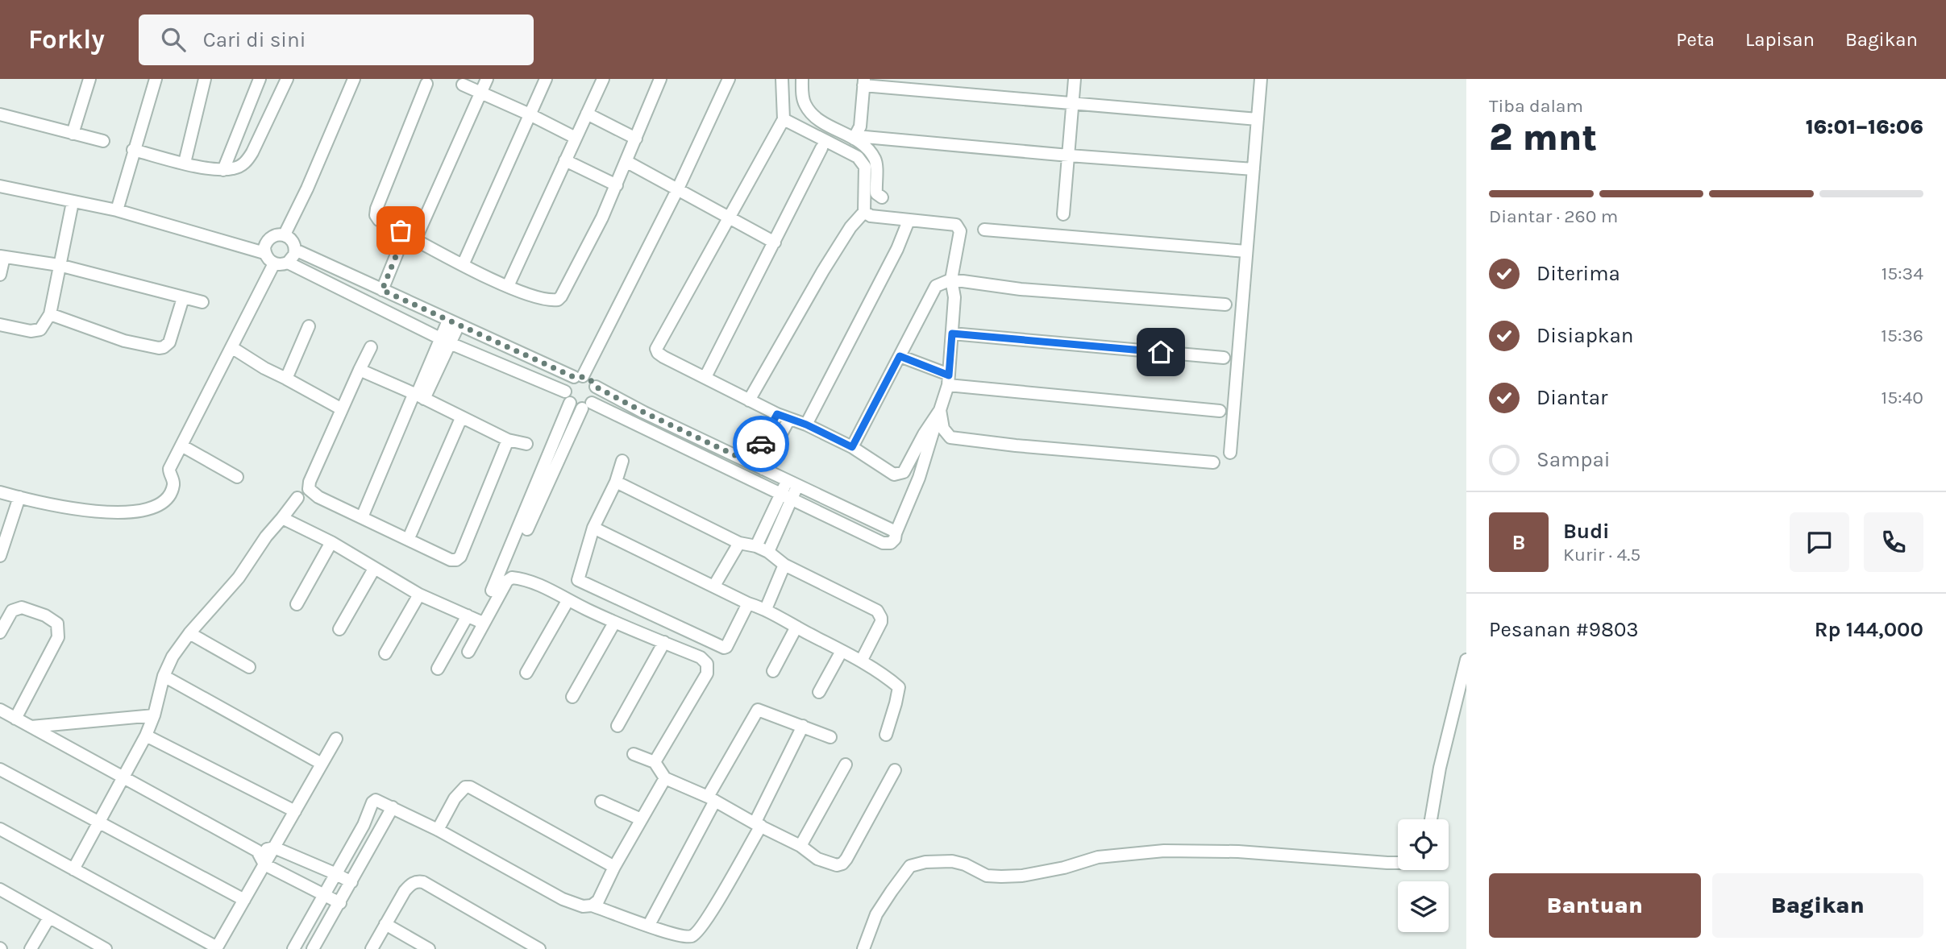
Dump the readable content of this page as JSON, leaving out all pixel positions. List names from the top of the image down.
{
  "page": {
    "header": "Forkly",
    "search": "Cari di sini",
    "nav": ["Peta", "Lapisan", "Bagikan"],
    "heading": ["2 mnt", "Tiba dalam", "16:01–16:06"],
    "panel": [
      "Budi",
      "Kurir · 4.5",
      "Pesanan #9803",
      "Rp 144,000"
    ],
    "bar": "Diantar · 260 m",
    "list": [
      ["Diterima", "15:34"],
      ["Disiapkan", "15:36"],
      ["Diantar", "15:40"],
      "Sampai"
    ],
    "round": "B",
    "buttons": ["Bantuan", "Bagikan"]
  }
}
